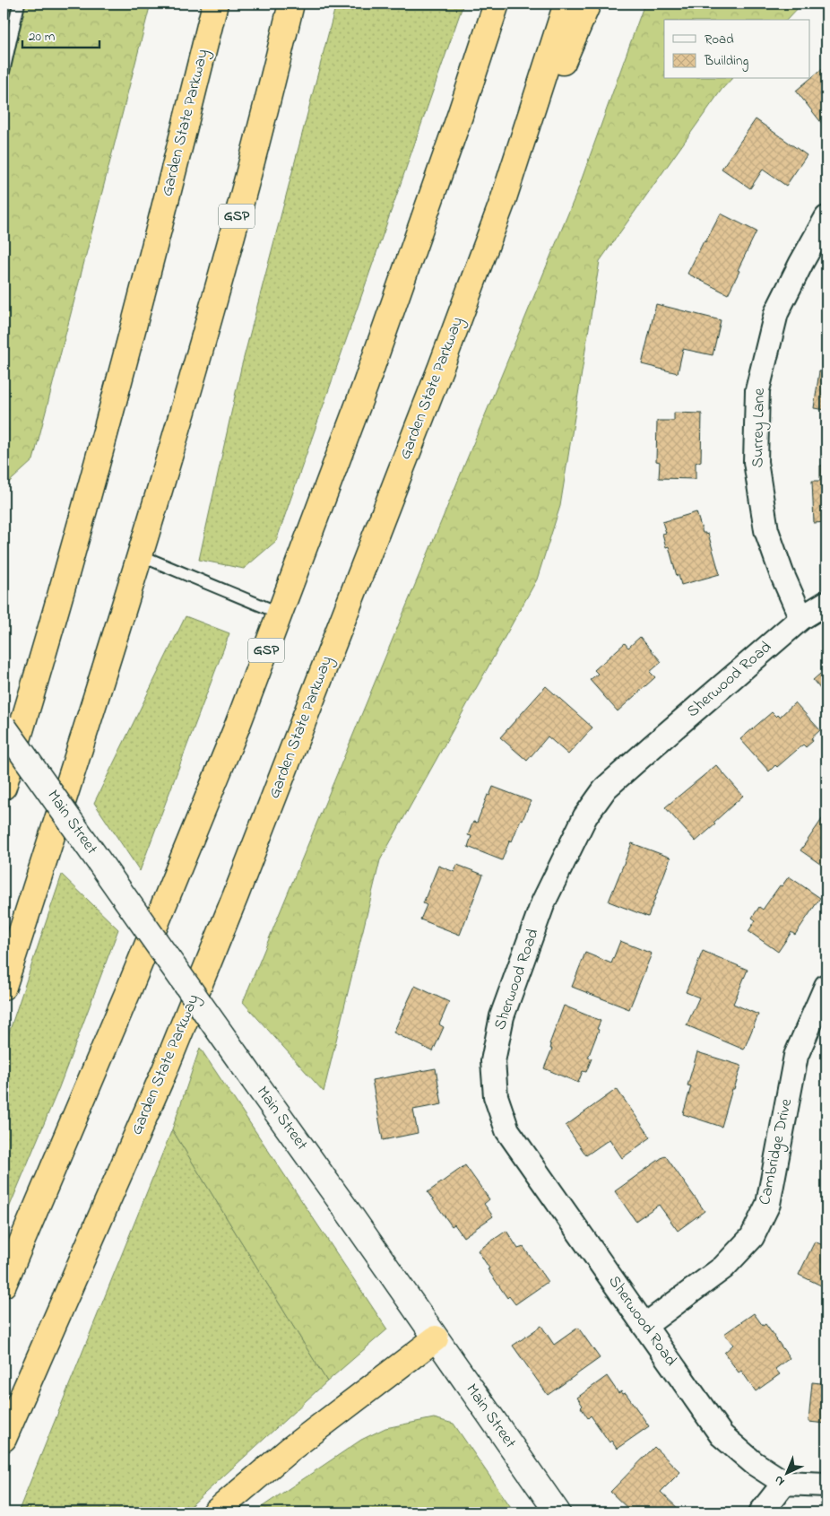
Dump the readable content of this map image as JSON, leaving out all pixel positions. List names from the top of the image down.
{
  "streets": {
    "highway": ["Garden State Parkway", "GSP"],
    "main road": ["Main Street"],
    "street": ["Surrey Lane", "Sherwood Road", "Cambridge Drive"]
  },
  "crossings": [
    ["Surrey Lane", "Sherwood Road"],
    ["Sherwood Road", "Cambridge Drive"]
  ],
  "legend": ["Road", "Building"],
  "scale_bar": "20 m",
  "north": "bottom left"
}
